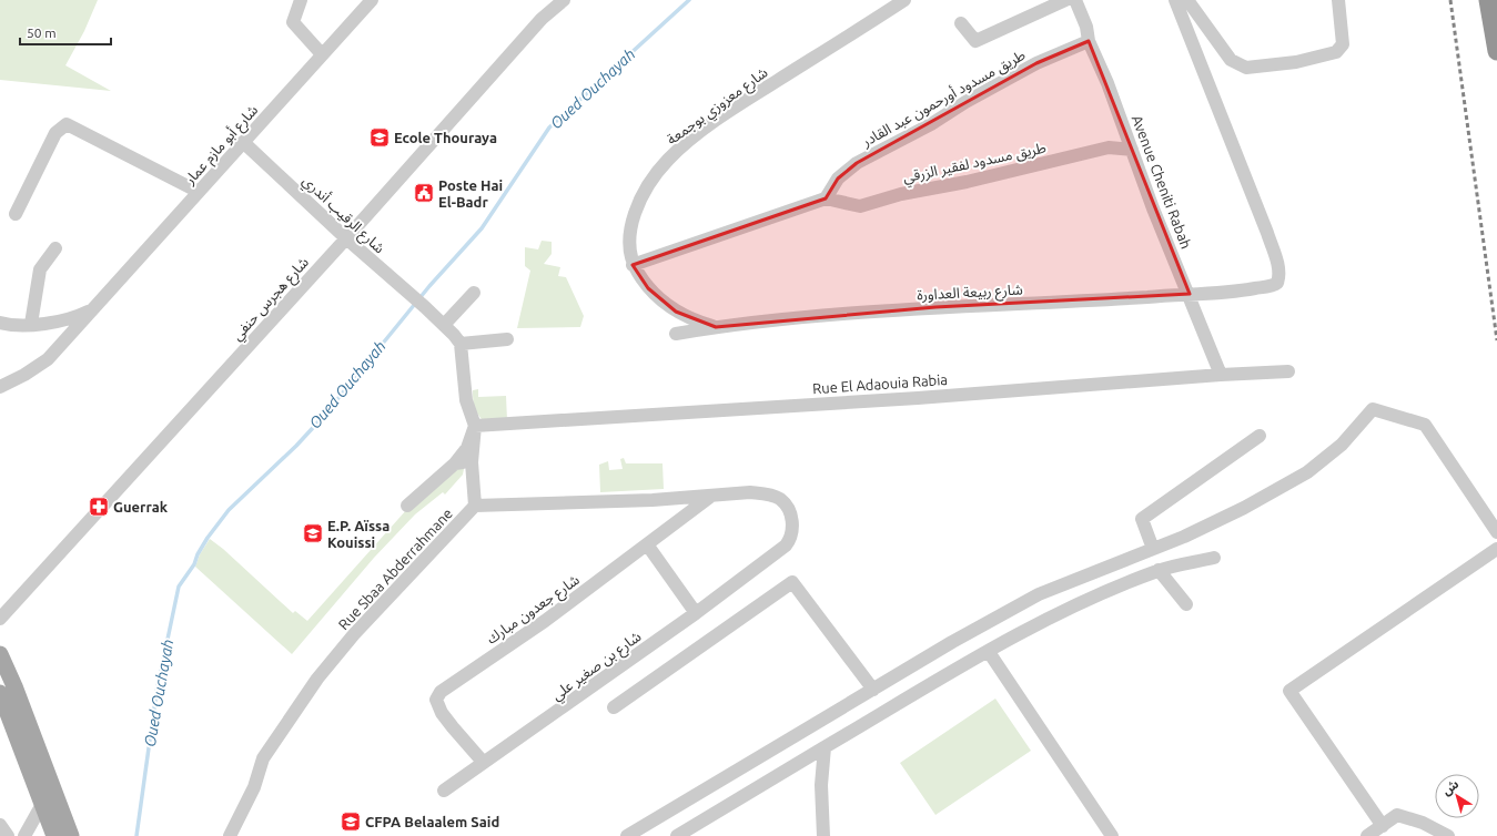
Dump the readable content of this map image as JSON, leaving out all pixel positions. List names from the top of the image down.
{
  "streets": {
    "street": [
      "طريق مسدود أورحمون عبد القادر",
      "شارع معزوزي بوجمعة",
      "شارع أبو مازم عمار",
      "طريق مسدود لفقير الزرقي",
      "Avenue Cheniti Rabah",
      "شارع الرقيب أندري",
      "شارع ربيعة العداورة",
      "شارع هجرس حنفي",
      "Rue El Adaouia Rabia",
      "Rue Sbaa Abderrahmane",
      "شارع جعدون مبارك",
      "شارع بن صغير علي"
    ]
  },
  "crossings": [
    ["طريق مسدود أورحمون عبد القادر", "طريق مسدود لفقير الزرقي"],
    ["طريق مسدود أورحمون عبد القادر", "Avenue Cheniti Rabah"],
    ["شارع معزوزي بوجمعة", "شارع ربيعة العداورة"],
    ["شارع أبو مازم عمار", "شارع الرقيب أندري"],
    ["طريق مسدود لفقير الزرقي", "Avenue Cheniti Rabah"],
    ["Avenue Cheniti Rabah", "شارع ربيعة العداورة"],
    ["Avenue Cheniti Rabah", "Rue El Adaouia Rabia"],
    ["شارع الرقيب أندري", "شارع هجرس حنفي"],
    ["شارع جعدون مبارك", "شارع بن صغير علي"]
  ],
  "water": ["Oued Ouchayah"],
  "places": {
    "school or university": ["Ecole Thouraya", "E.P. Aïssa Kouissi", "CFPA Belaalem Said"],
    "public building": ["Poste Hai El-Badr"],
    "pharmacy": ["Guerrak"]
  },
  "scale_bar": "50 m",
  "north": "top left"
}
